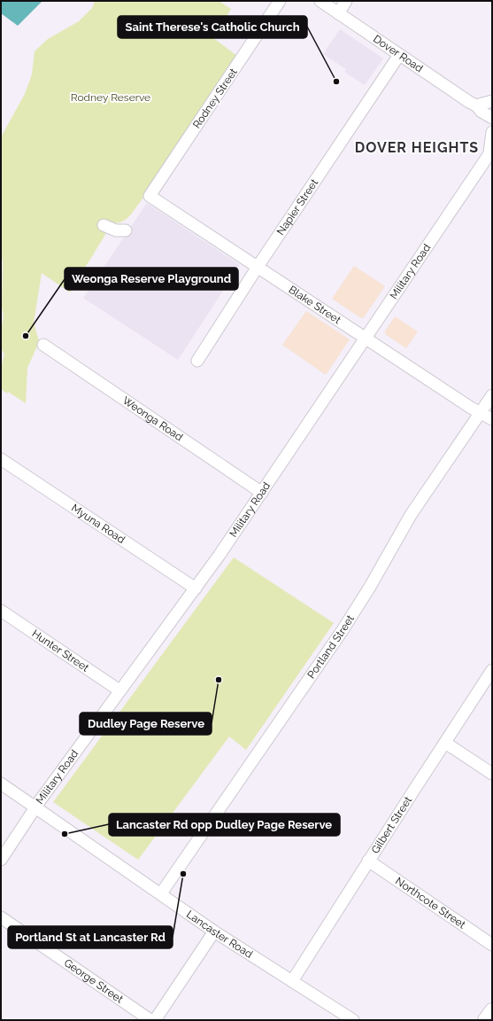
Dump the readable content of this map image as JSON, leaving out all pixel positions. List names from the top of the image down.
{
  "streets": {
    "street": [
      "Dover Road",
      "Rodney Street",
      "Napier Street",
      "Military Road",
      "Blake Street",
      "Weonga Road",
      "Myuna Road",
      "Portland Street",
      "Hunter Street",
      "Gilbert Street",
      "Northcote Street",
      "Lancaster Road",
      "George Street"
    ]
  },
  "crossings": [
    ["Dover Road", "Napier Street"],
    ["Rodney Street", "Blake Street"],
    ["Napier Street", "Blake Street"],
    ["Military Road", "Blake Street"],
    ["Military Road", "Weonga Road"],
    ["Military Road", "Myuna Road"],
    ["Military Road", "Hunter Street"],
    ["Military Road", "Lancaster Road"],
    ["Blake Street", "Portland Street"],
    ["Portland Street", "Lancaster Road"],
    ["Gilbert Street", "Northcote Street"],
    ["Gilbert Street", "Lancaster Road"]
  ],
  "districts": ["DOVER HEIGHTS"],
  "parks": ["Rodney Reserve"],
  "places": [
    "Saint Therese's Catholic Church",
    "Weonga Reserve Playground",
    "Dudley Page Reserve",
    "Lancaster Rd opp Dudley Page Reserve",
    "Portland St at Lancaster Rd"
  ]
}
